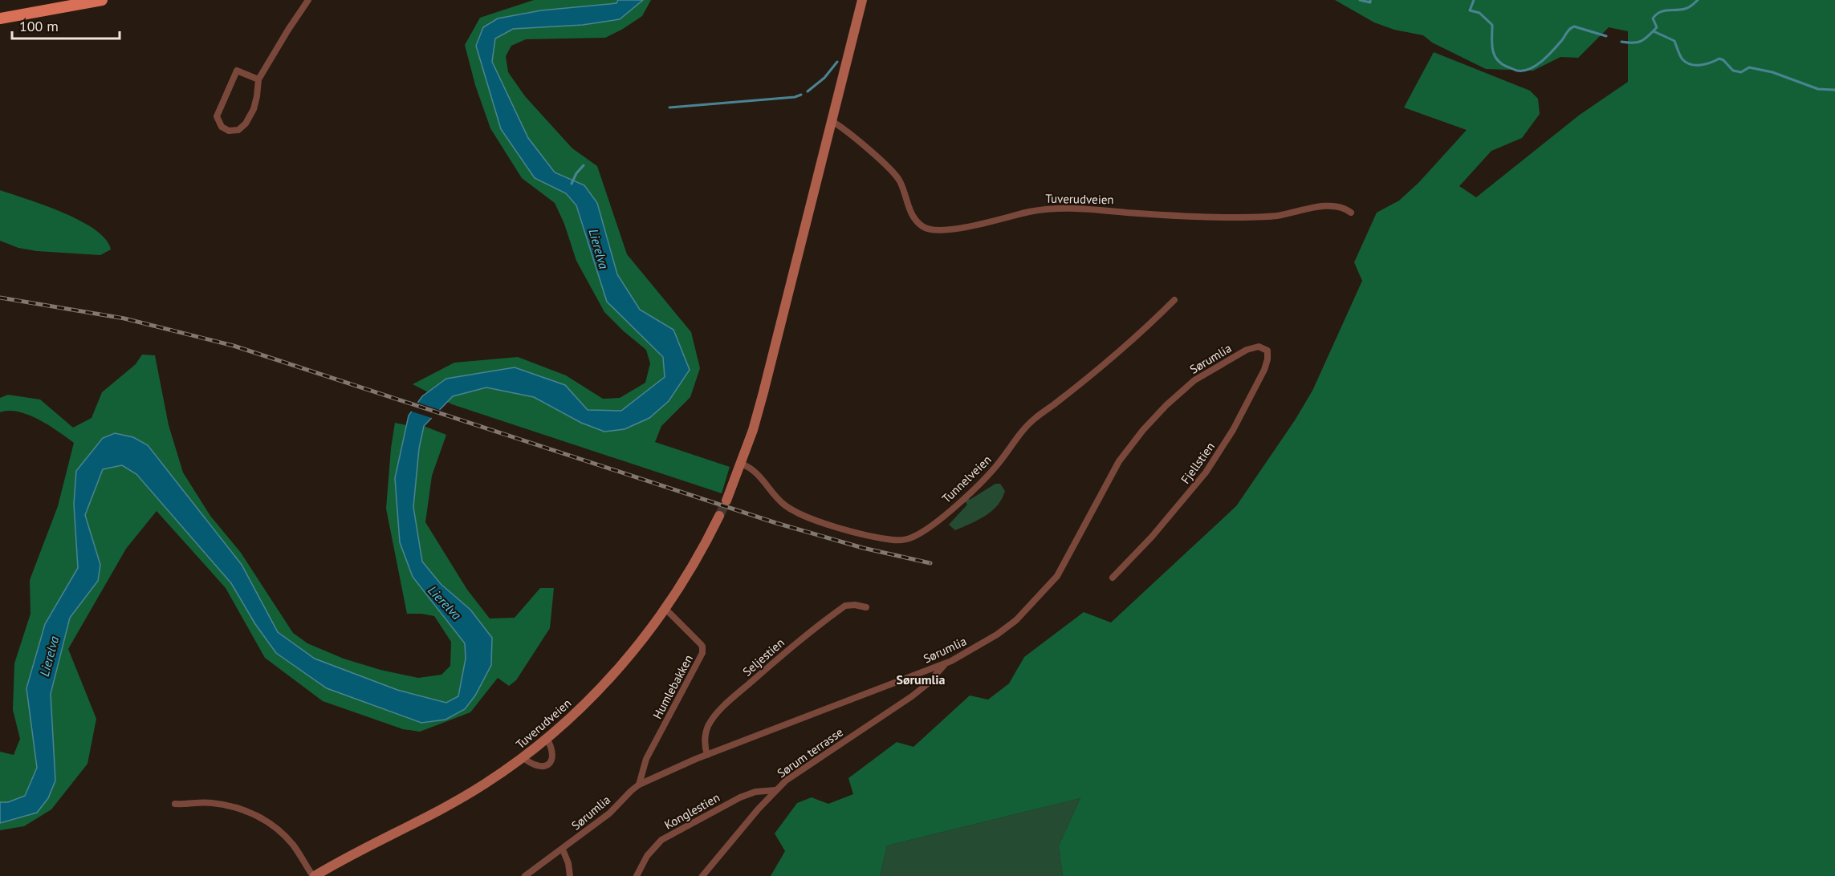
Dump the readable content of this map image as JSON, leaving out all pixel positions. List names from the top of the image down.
{
  "streets": {
    "main road": ["Tuverudveien"],
    "street": [
      "Sørumlia",
      "Fjellstien",
      "Tunnelveien",
      "Seljestien",
      "Humlebakken",
      "Sørum terrasse",
      "Konglestien"
    ]
  },
  "crossings": [
    ["Tuverudveien", "Humlebakken"],
    ["Sørumlia", "Fjellstien"],
    ["Sørumlia", "Seljestien"],
    ["Sørumlia", "Humlebakken"],
    ["Sørumlia", "Sørum terrasse"],
    ["Sørum terrasse", "Konglestien"]
  ],
  "districts": ["Sørumlia"],
  "water": ["Lierelva"],
  "scale_bar": "100 m"
}
